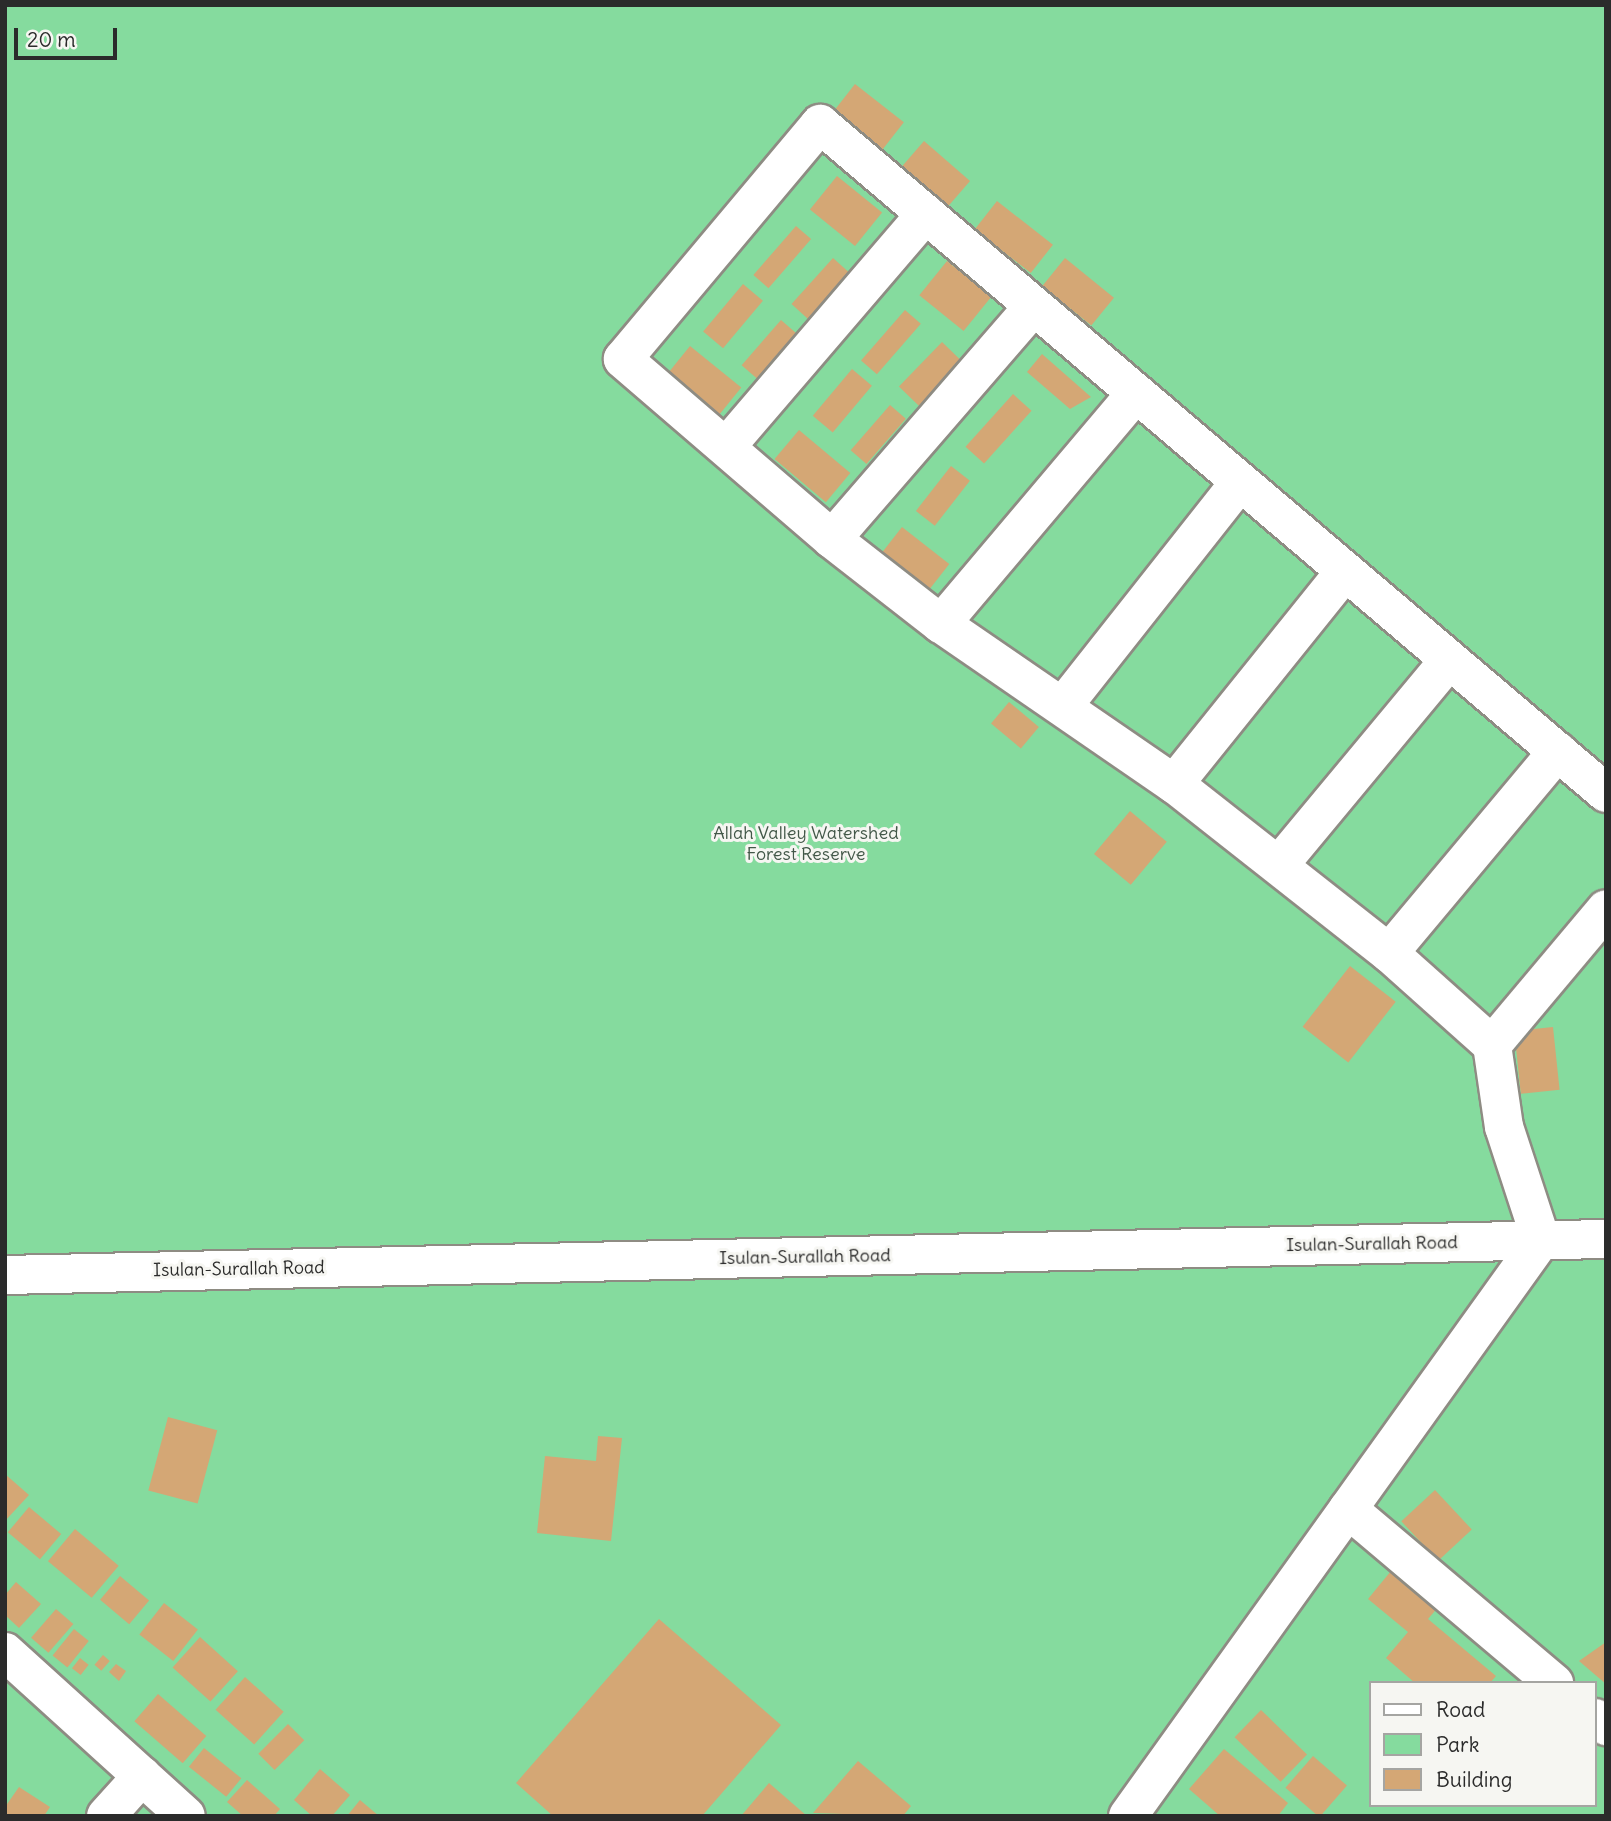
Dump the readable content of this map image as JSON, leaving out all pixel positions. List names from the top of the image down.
{
  "streets": {
    "main road": ["Isulan-Surallah Road"]
  },
  "parks": ["Allah Valley Watershed Forest Reserve"],
  "legend": ["Road", "Park", "Building"],
  "scale_bar": "20 m"
}
